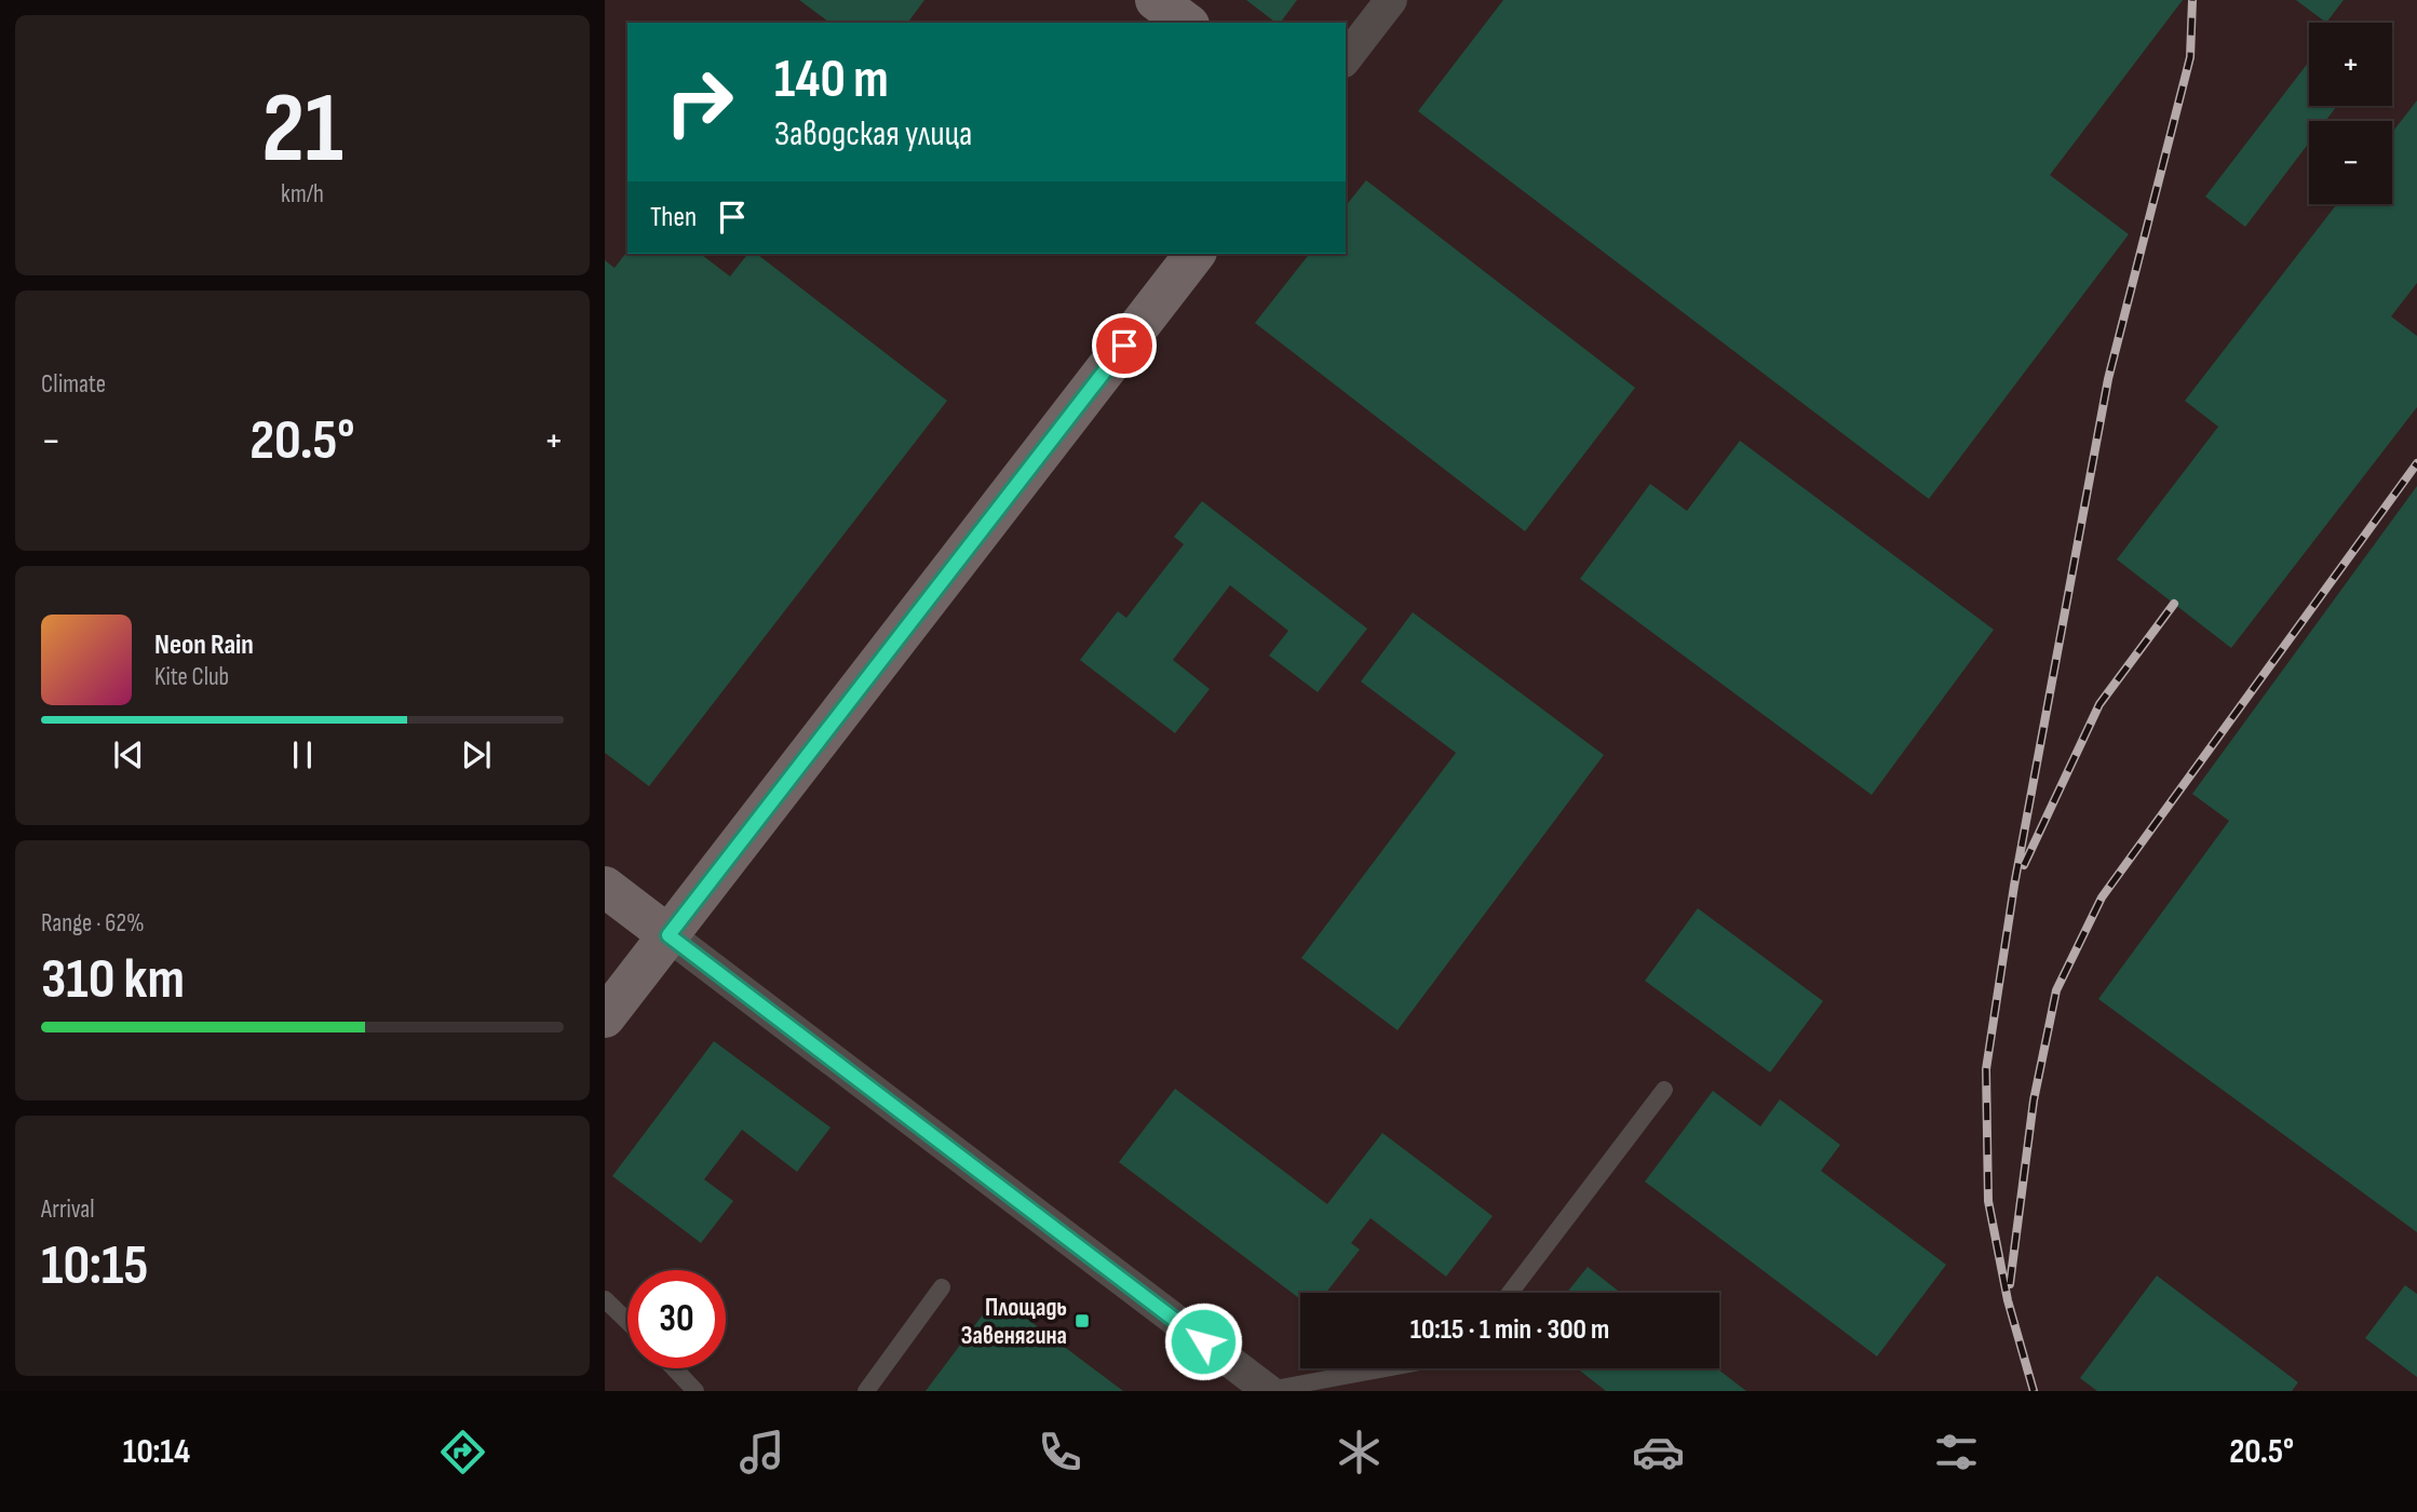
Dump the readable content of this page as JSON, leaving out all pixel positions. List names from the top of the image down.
{
  "places": {
    "transit": ["Площадь Завенягина"]
  },
  "page": {
    "tile": [
      ["21", "km/h"],
      "Climate",
      ["Range · 62%", "310 km"],
      ["Arrival", "10:15"]
    ],
    "map_buttons": ["+", "−"],
    "turn": ["140 m", "Заводская улица"],
    "then": "Then",
    "heat": ["−", "20.5°", "+"],
    "song": ["Neon Rain", "Kite Club"],
    "limit": "30",
    "trip": "10:15 · 1 min · 300 m",
    "tabs": ["10:14", "20.5°"]
  }
}
